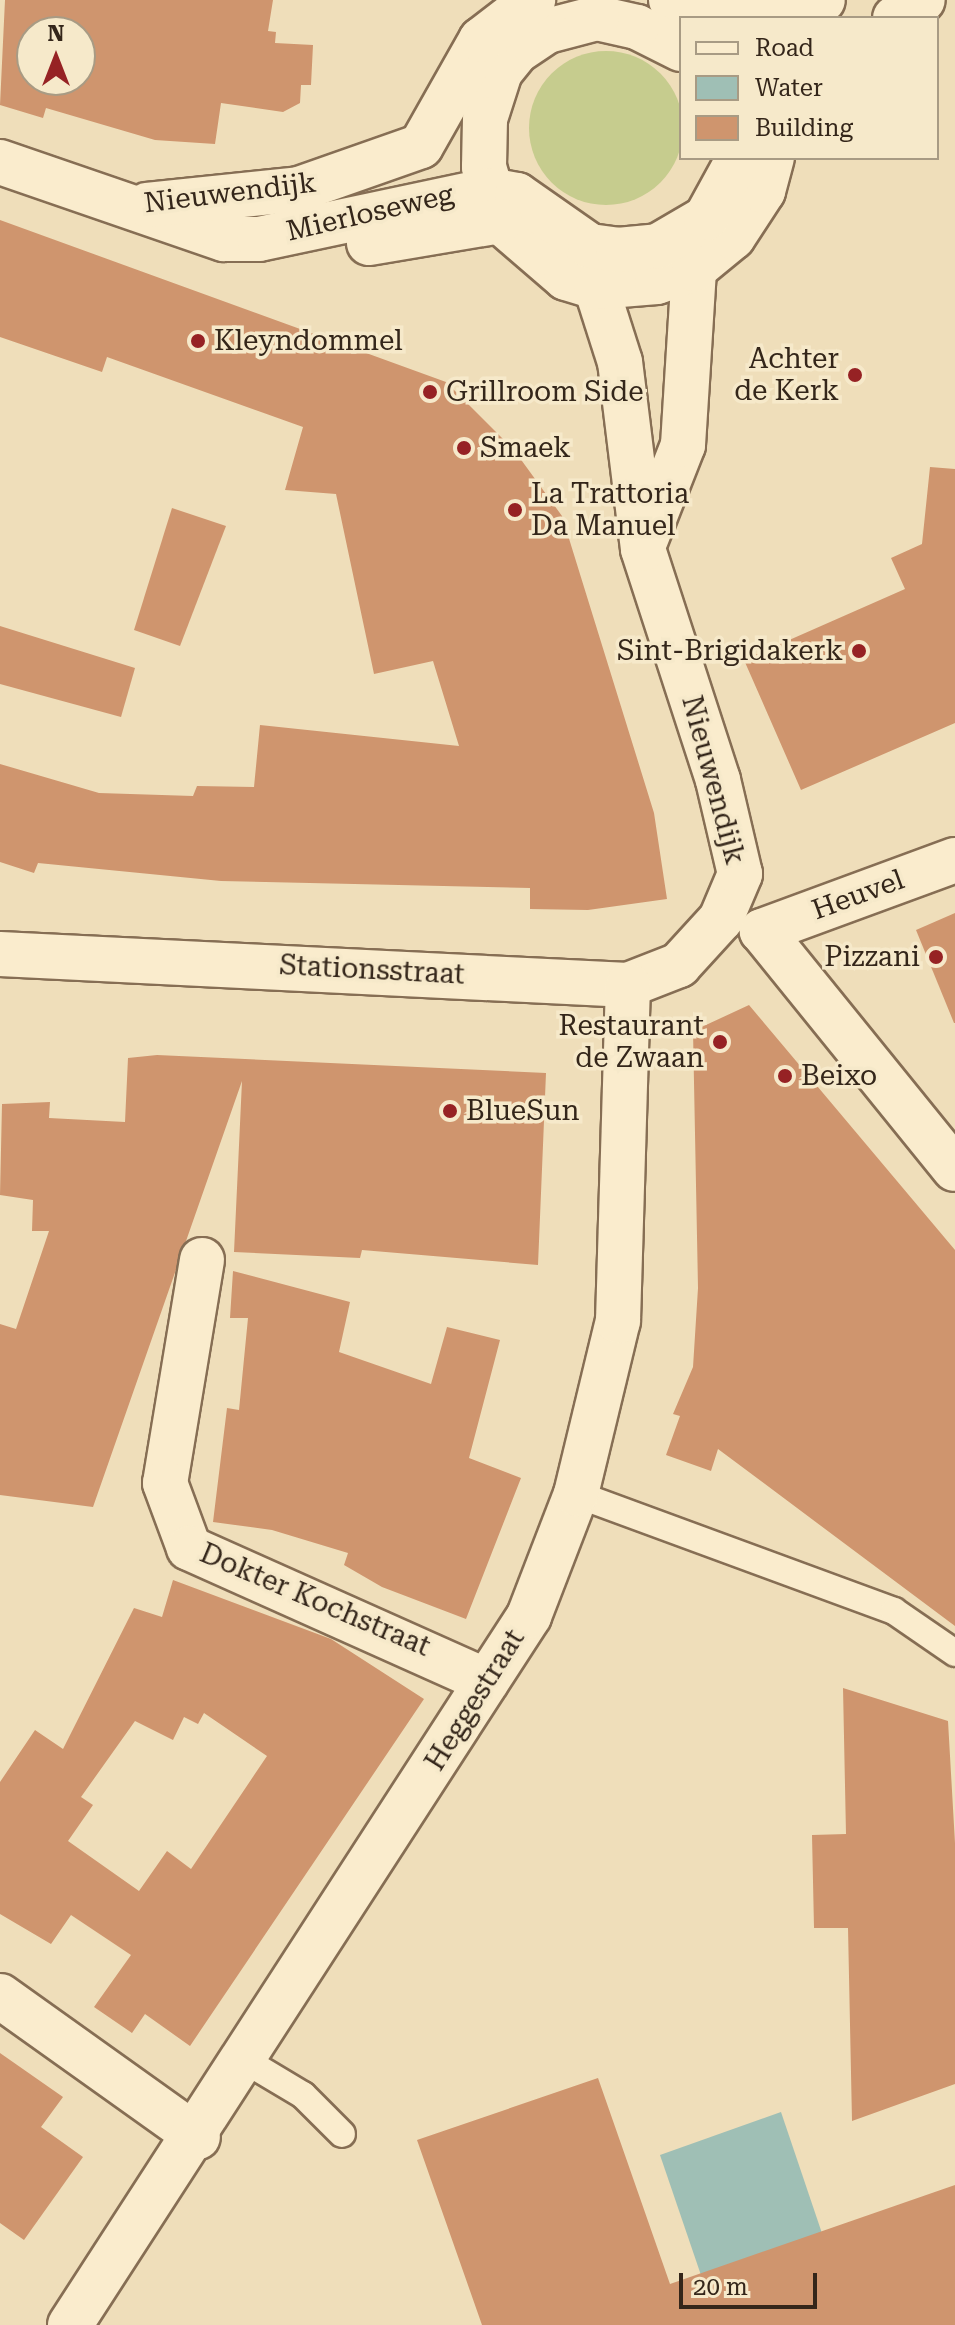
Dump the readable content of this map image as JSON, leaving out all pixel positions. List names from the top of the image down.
{
  "streets": {
    "street": [
      "Nieuwendijk",
      "Mierloseweg",
      "Heuvel",
      "Stationsstraat",
      "Dokter Kochstraat",
      "Heggestraat"
    ]
  },
  "crossings": [
    ["Nieuwendijk", "Mierloseweg"],
    ["Nieuwendijk", "Heuvel"],
    ["Nieuwendijk", "Stationsstraat"],
    ["Heuvel", "Stationsstraat"],
    ["Stationsstraat", "Heggestraat"],
    ["Dokter Kochstraat", "Heggestraat"]
  ],
  "places": [
    "Kleyndommel",
    "Achter de Kerk",
    "Grillroom Side",
    "Smaek",
    "La Trattoria Da Manuel",
    "Sint-Brigidakerk",
    "Pizzani",
    "Restaurant de Zwaan",
    "Beixo",
    "BlueSun"
  ],
  "legend": ["Road", "Water", "Building"],
  "scale_bar": "20 m",
  "north": "top"
}
